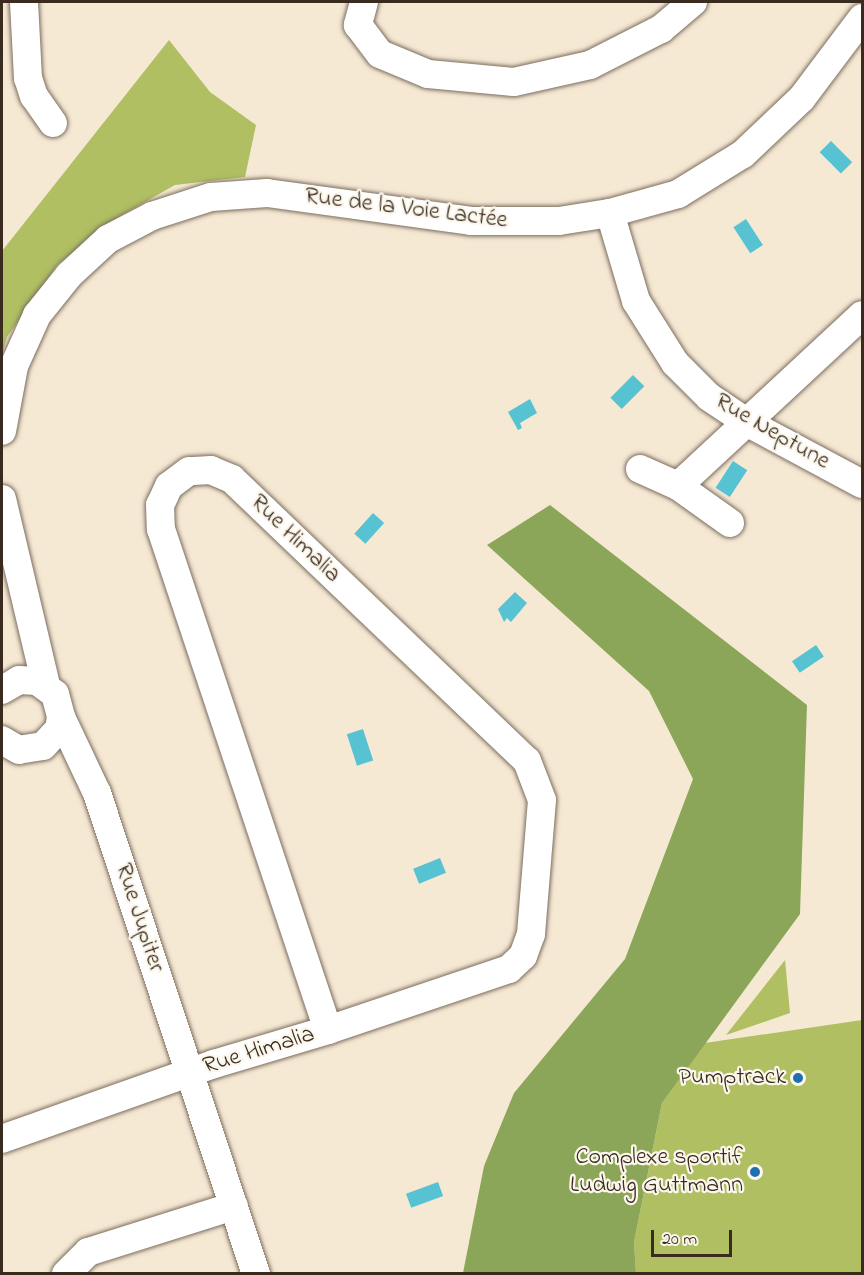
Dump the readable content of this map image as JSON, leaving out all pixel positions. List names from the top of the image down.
{
  "streets": {
    "street": [
      "Rue de la Voie Lactée",
      "Rue Neptune",
      "Rue Himalia",
      "Rue Jupiter"
    ]
  },
  "crossings": [
    ["Rue de la Voie Lactée", "Rue Neptune"],
    ["Rue Himalia", "Rue Jupiter"]
  ],
  "places": ["Pumptrack", "Complexe sportif Ludwig Guttmann"],
  "scale_bar": "20 m"
}
